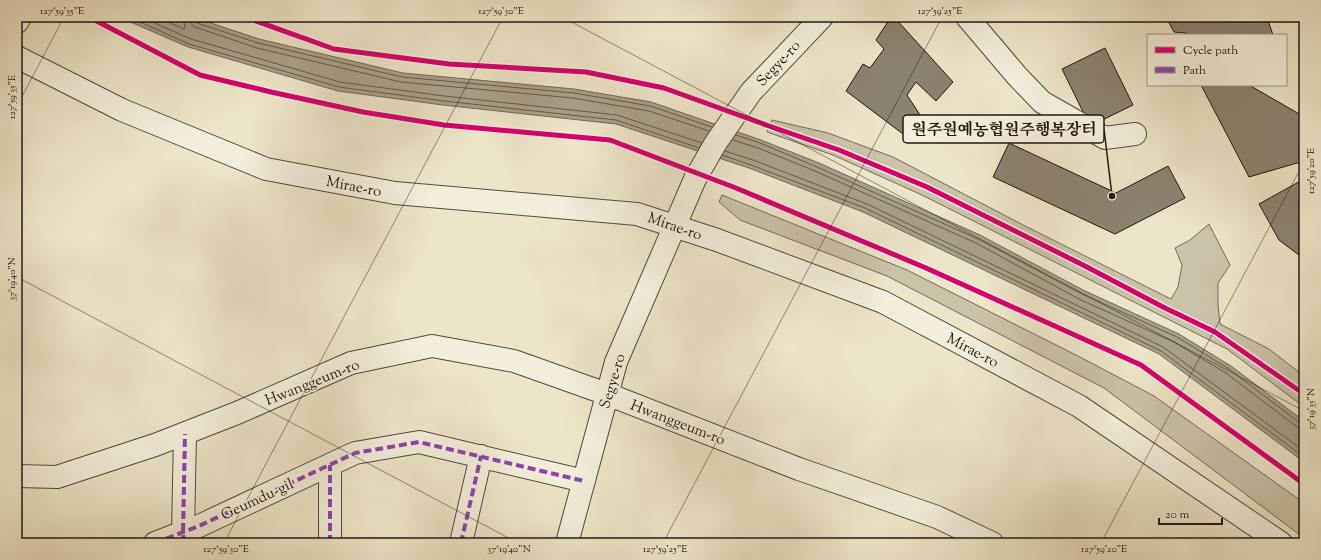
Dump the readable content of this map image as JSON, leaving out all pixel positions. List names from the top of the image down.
{
  "streets": {
    "street": [
      "Segye-ro",
      "Mirae-ro",
      "Hwanggeum-ro",
      "Geumdu-gil"
    ]
  },
  "crossings": [
    ["Segye-ro", "Mirae-ro"],
    ["Segye-ro", "Hwanggeum-ro"],
    ["Segye-ro", "Geumdu-gil"]
  ],
  "places": ["원주원예농협원주행복장터"],
  "legend": ["Cycle path", "Path"],
  "scale_bar": "20 m",
  "coordinates": [
    "127°59'35\"E",
    "127°59'30\"E",
    "127°59'25\"E",
    "127°59'20\"E",
    "37°19'40\"N",
    "37°19'35\"N"
  ]
}
